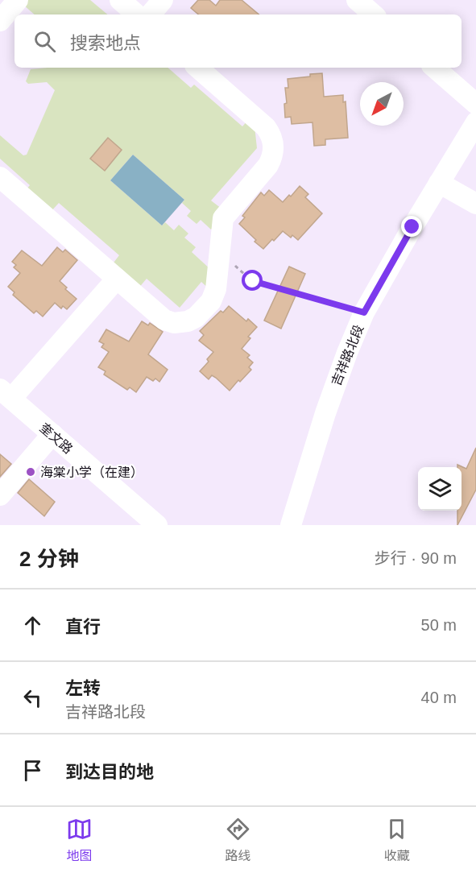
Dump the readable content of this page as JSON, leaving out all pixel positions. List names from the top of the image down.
{
  "streets": {
    "street": ["吉祥路北段", "奎文路"]
  },
  "places": ["海棠小学（在建）"],
  "north": "bottom left",
  "page": {
    "search": "搜索地点",
    "heading": ["2 分钟", "步行 · 90 m"],
    "list": [
      ["直行", "50 m"],
      ["左转", "吉祥路北段", "40 m"],
      "到达目的地"
    ],
    "nav": ["地图", "路线", "收藏"]
  }
}
